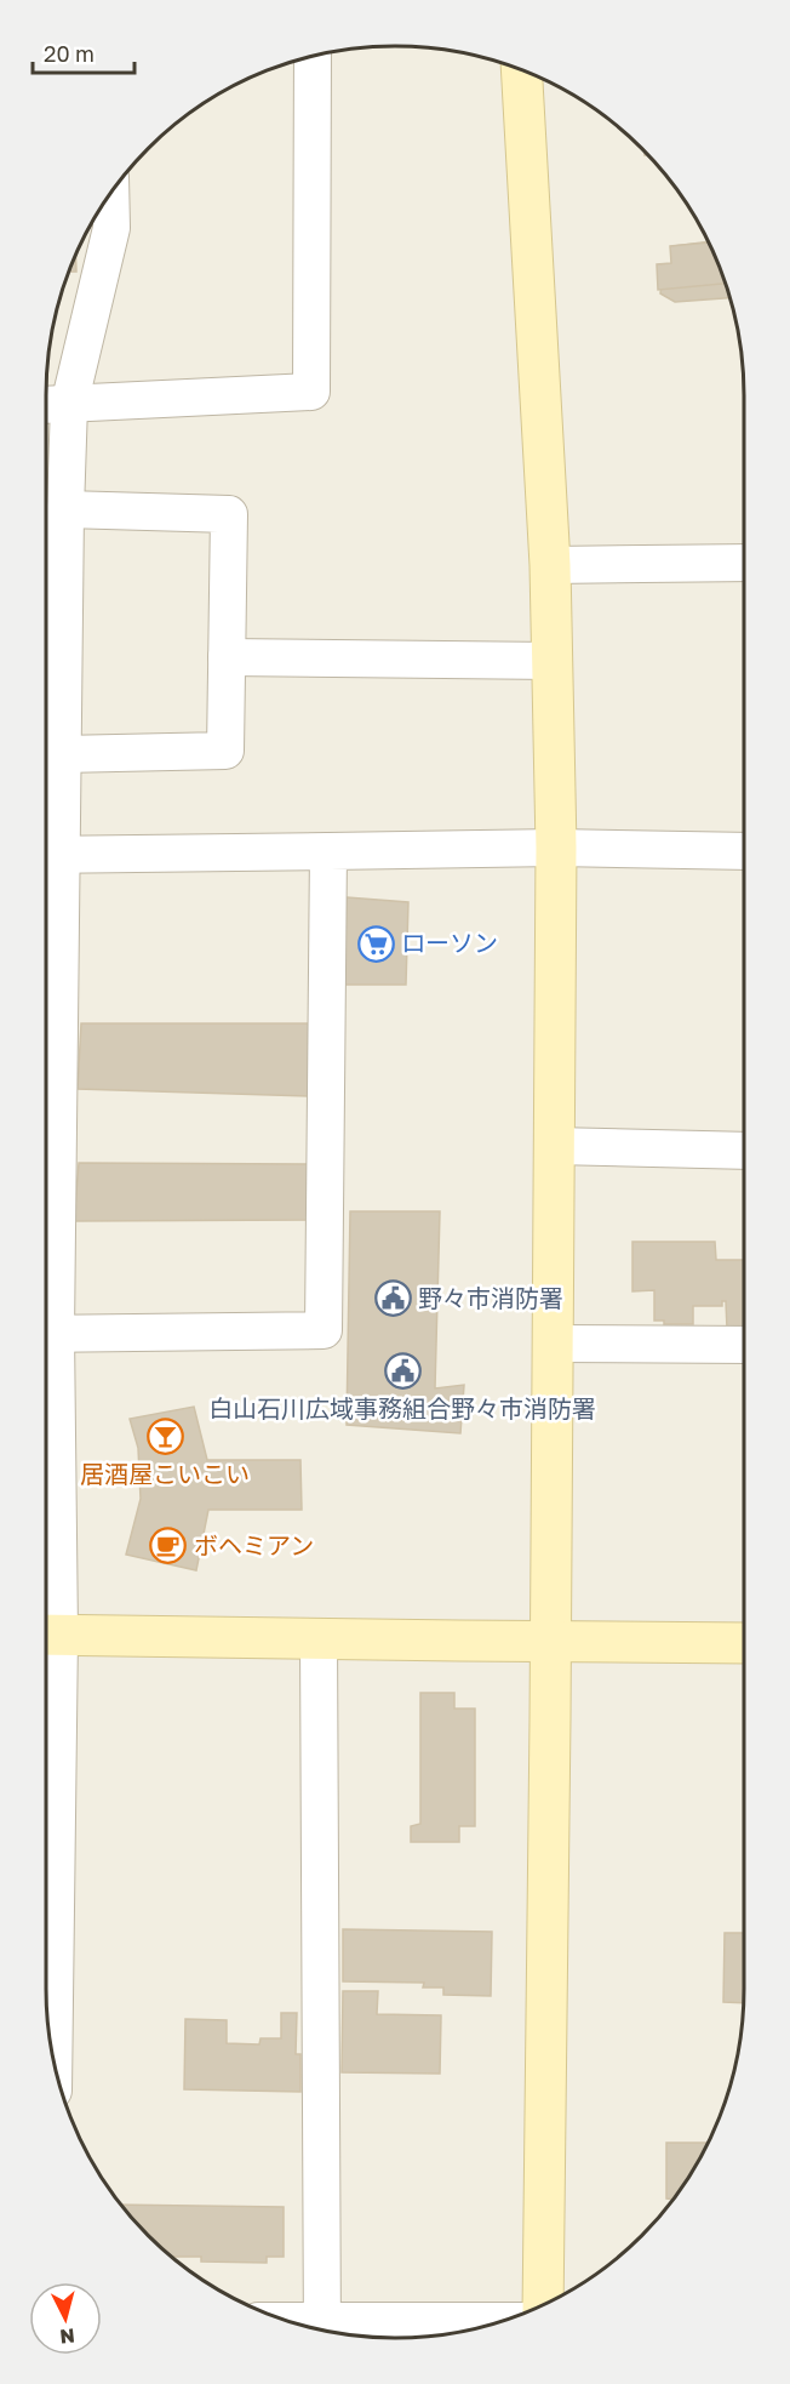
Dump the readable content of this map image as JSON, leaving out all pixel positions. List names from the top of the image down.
{
  "places": {
    "supermarket": ["ローソン"],
    "public building": ["野々市消防署", "白山石川広域事務組合野々市消防署"],
    "bar": ["居酒屋こいこい"],
    "cafe": ["ボヘミアン"]
  },
  "scale_bar": "20 m",
  "north": "bottom"
}
